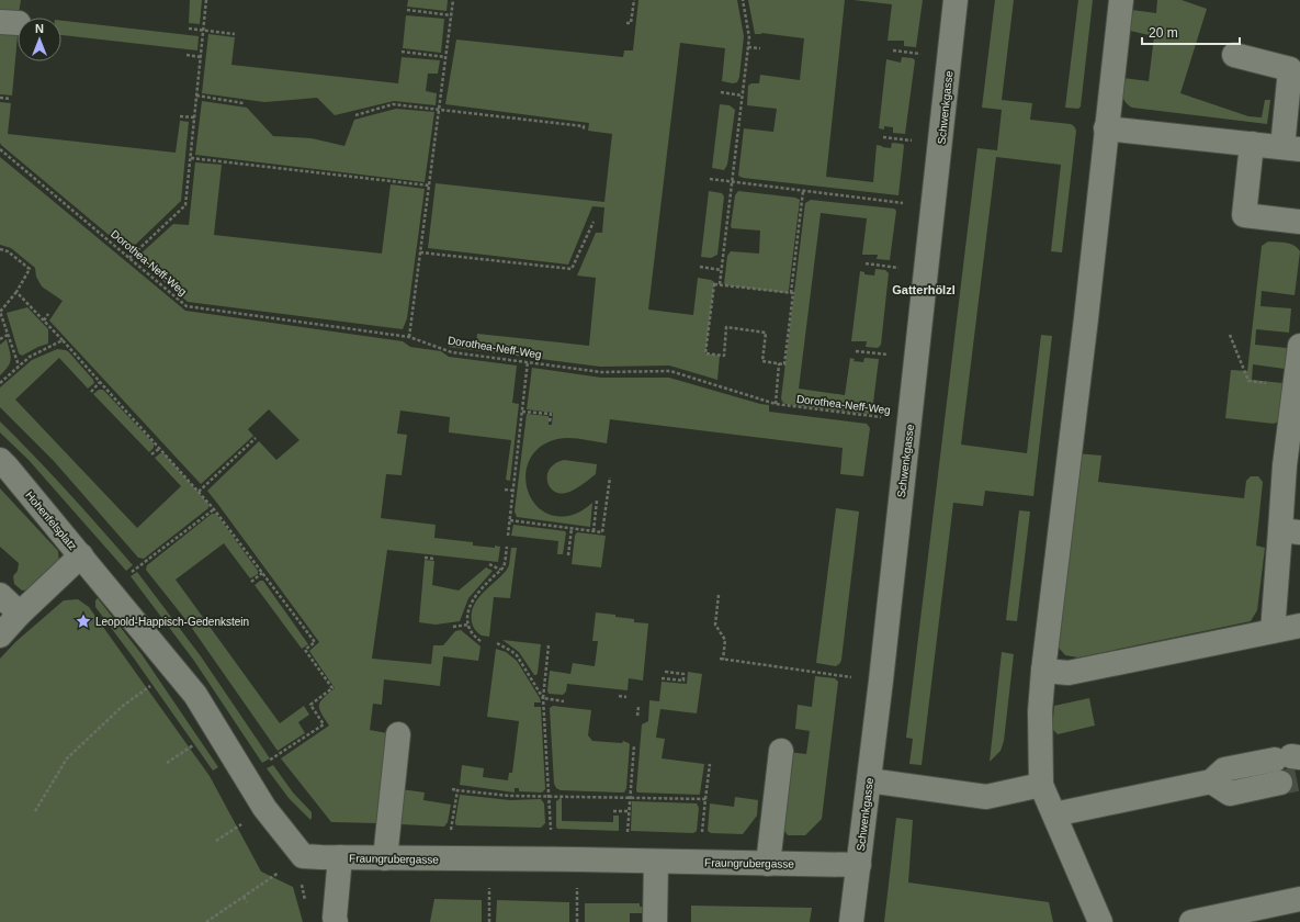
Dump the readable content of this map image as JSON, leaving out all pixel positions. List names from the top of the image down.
{
  "streets": {
    "street": ["Schwenkgasse", "Hohenfelsplatz", "Fraungrubergasse"],
    "path": ["Dorothea-Neff-Weg"]
  },
  "crossings": [
    ["Schwenkgasse", "Dorothea-Neff-Weg"],
    ["Schwenkgasse", "Fraungrubergasse"]
  ],
  "districts": ["Gatterhölzl"],
  "places": {
    "place": ["Leopold-Happisch-Gedenkstein"]
  },
  "scale_bar": "20 m",
  "north": "top"
}
